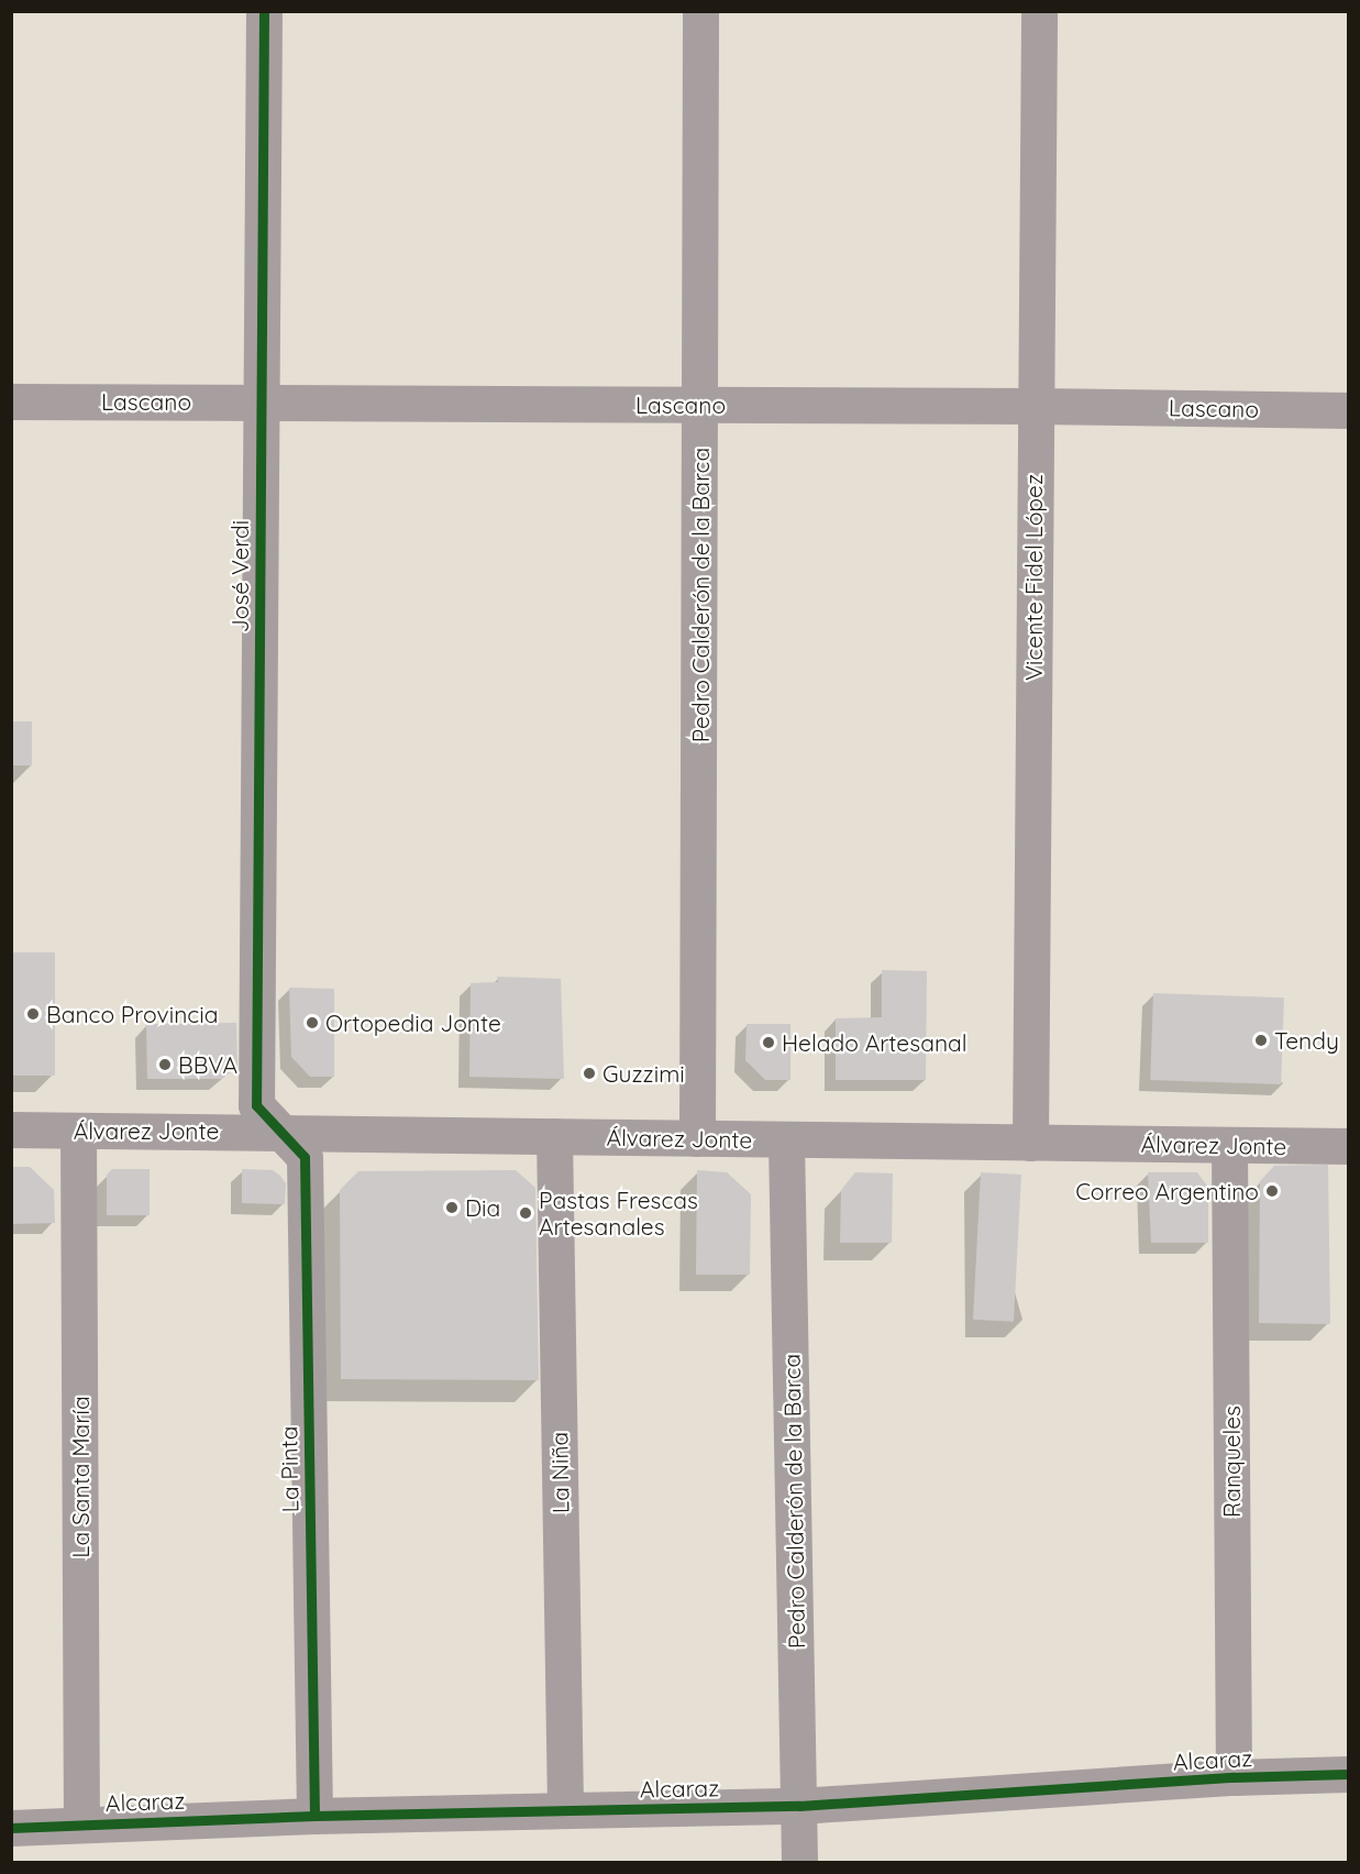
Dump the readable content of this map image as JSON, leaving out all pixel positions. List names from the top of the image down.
{
  "streets": {
    "street": [
      "Lascano",
      "José Verdi",
      "Vicente Fidel López",
      "Pedro Calderón de la Barca",
      "Álvarez Jonte",
      "Ranqueles",
      "La Pinta",
      "La Niña",
      "La Santa María",
      "Alcaraz"
    ]
  },
  "crossings": [
    ["Lascano", "José Verdi"],
    ["Lascano", "Vicente Fidel López"],
    ["Lascano", "Pedro Calderón de la Barca"],
    ["José Verdi", "Álvarez Jonte"],
    ["José Verdi", "La Pinta"],
    ["Vicente Fidel López", "Álvarez Jonte"],
    ["Pedro Calderón de la Barca", "Álvarez Jonte"],
    ["Pedro Calderón de la Barca", "Alcaraz"],
    ["Álvarez Jonte", "Ranqueles"],
    ["Álvarez Jonte", "La Pinta"],
    ["Álvarez Jonte", "La Niña"],
    ["Álvarez Jonte", "La Santa María"],
    ["Ranqueles", "Alcaraz"],
    ["La Pinta", "Alcaraz"],
    ["La Niña", "Alcaraz"],
    ["La Santa María", "Alcaraz"]
  ],
  "places": [
    "Banco Provincia",
    "Ortopedia Jonte",
    "Tendy",
    "Helado Artesanal",
    "BBVA",
    "Guzzimi",
    "Correo Argentino",
    "Dia",
    "Pastas Frescas Artesanales"
  ]
}
